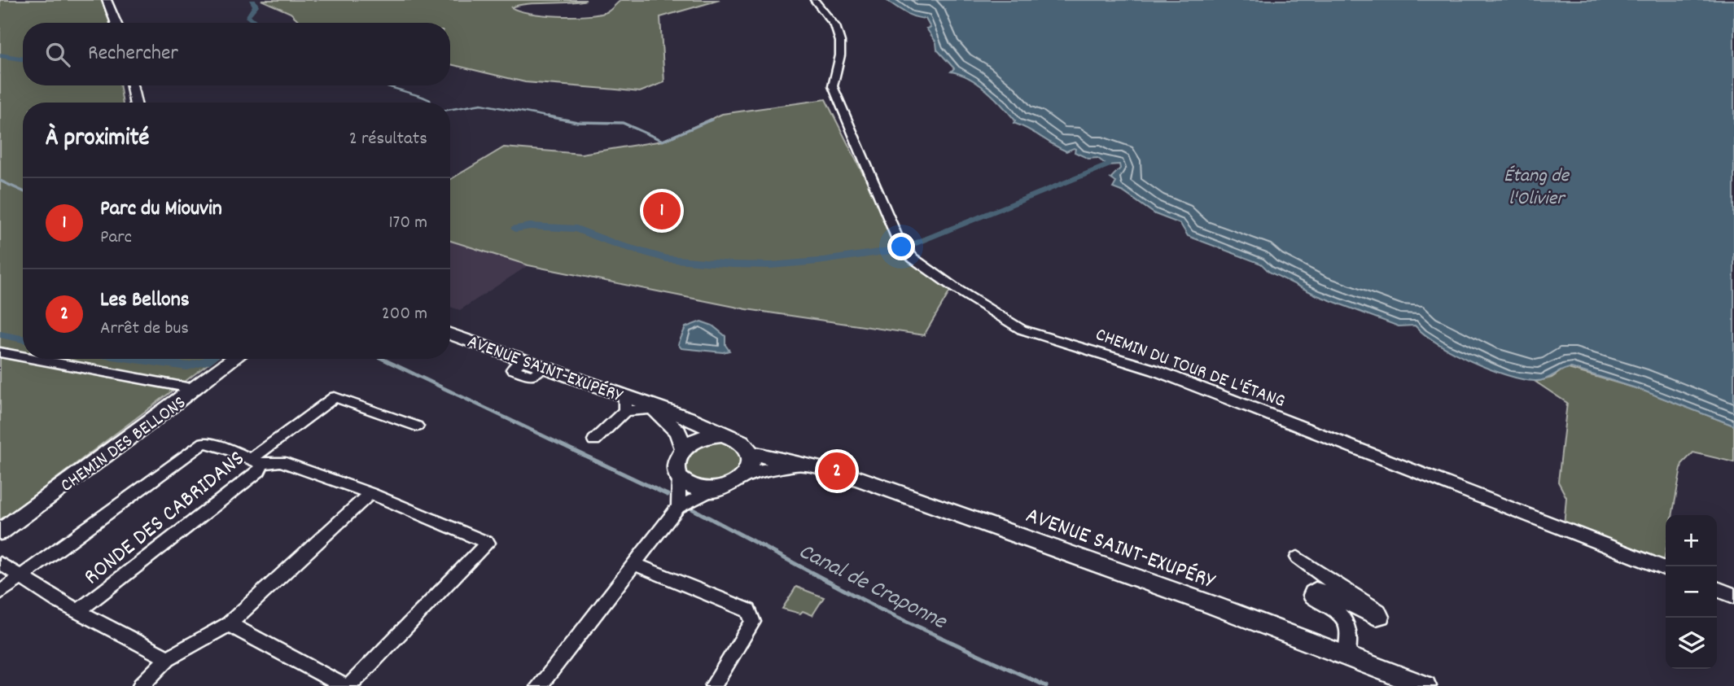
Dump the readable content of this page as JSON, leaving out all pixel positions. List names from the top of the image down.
{
  "streets": {
    "main road": ["AVENUE SAINT-EXUPÉRY", "CHEMIN DES BELLONS"],
    "street": ["CHEMIN DU TOUR DE L'ÉTANG", "RONDE DES CABRIDANS"]
  },
  "water": ["Étang de l'Olivier", "Canal de Craponne"],
  "page": {
    "search": "Rechercher",
    "heading": ["À proximité", "2 résultats"],
    "list": [
      {
        "mark": "1",
        "name": "Parc du Miouvin",
        "note": "Parc",
        "value": "170 m"
      },
      {
        "mark": "2",
        "name": "Les Bellons",
        "note": "Arrêt de bus",
        "value": "200 m"
      }
    ],
    "pins": ["1", "2"],
    "map_buttons": ["+", "−"]
  }
}
